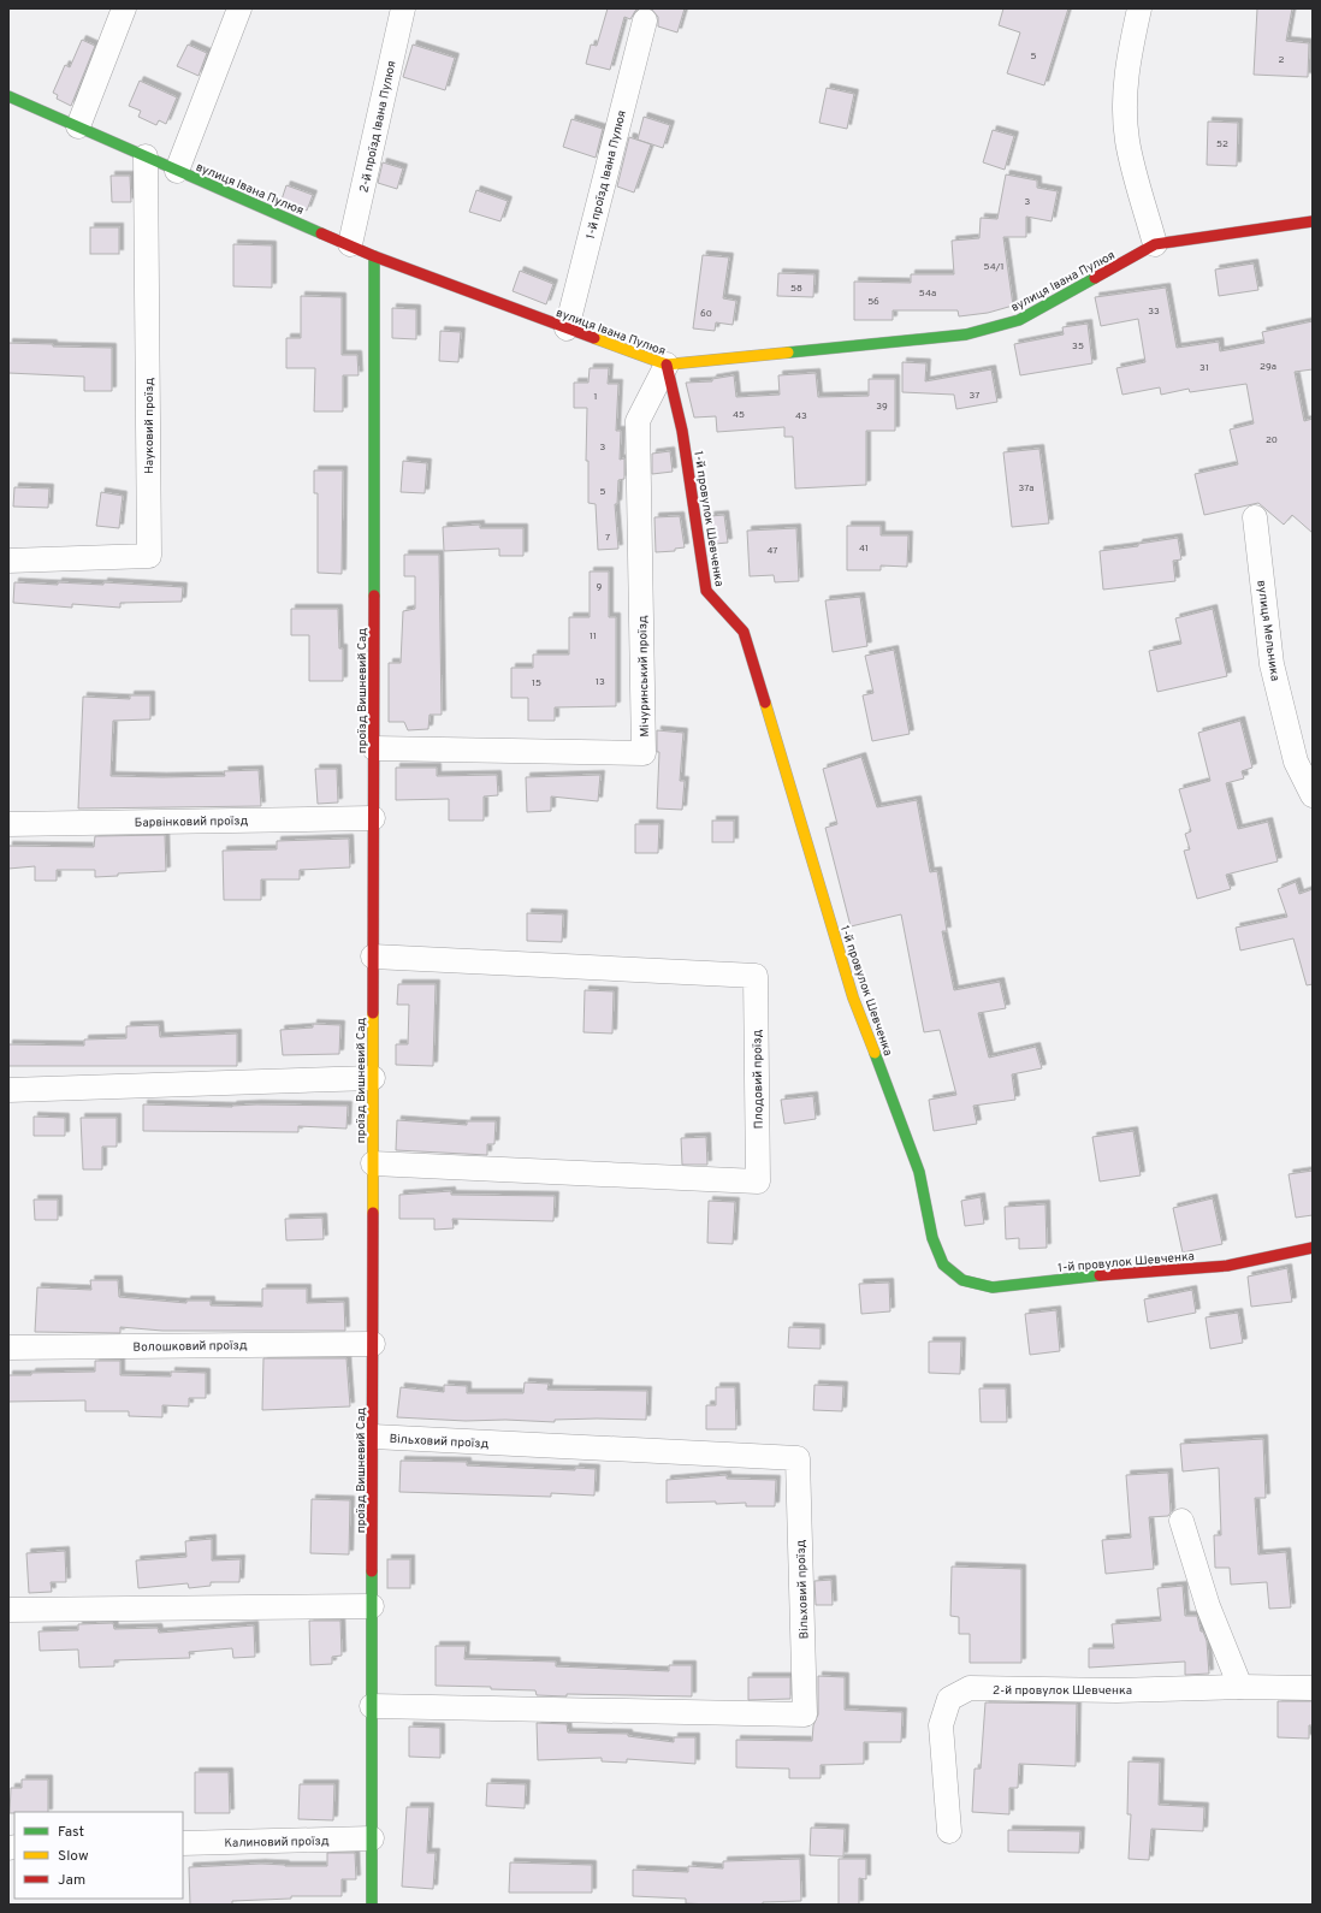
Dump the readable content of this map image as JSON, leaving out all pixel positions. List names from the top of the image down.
{
  "streets": {
    "street": [
      "2-й проїзд Івана Пулюя",
      "1-й проїзд Івана Пулюя",
      "вулиця Івана Пулюя",
      "Науковий проїзд",
      "1-й провулок Шевченка",
      "вулиця Мельника",
      "Мічуринський проїзд",
      "проїзд Вишневий Сад",
      "Барвінковий проїзд",
      "Плодовий проїзд",
      "Волошковий проїзд",
      "Вільховий проїзд",
      "2-й провулок Шевченка",
      "Калиновий проїзд"
    ]
  },
  "crossings": [
    ["2-й проїзд Івана Пулюя", "вулиця Івана Пулюя"],
    ["1-й проїзд Івана Пулюя", "вулиця Івана Пулюя"],
    ["вулиця Івана Пулюя", "Науковий проїзд"],
    ["вулиця Івана Пулюя", "1-й провулок Шевченка"],
    ["вулиця Івана Пулюя", "Мічуринський проїзд"],
    ["вулиця Івана Пулюя", "проїзд Вишневий Сад"],
    ["1-й провулок Шевченка", "Мічуринський проїзд"],
    ["Мічуринський проїзд", "проїзд Вишневий Сад"],
    ["проїзд Вишневий Сад", "Барвінковий проїзд"],
    ["проїзд Вишневий Сад", "Плодовий проїзд"],
    ["проїзд Вишневий Сад", "Волошковий проїзд"],
    ["проїзд Вишневий Сад", "Вільховий проїзд"],
    ["проїзд Вишневий Сад", "Калиновий проїзд"]
  ],
  "house_numbers": [
    "5",
    "2",
    "52",
    "3",
    "54/1",
    "58",
    "54а",
    "56",
    "33",
    "60",
    "35",
    "29а",
    "31",
    "37",
    "1",
    "39",
    "45",
    "43",
    "20",
    "3",
    "37а",
    "5",
    "7",
    "41",
    "47",
    "9",
    "11",
    "13",
    "15"
  ],
  "legend": ["Fast", "Slow", "Jam"]
}
